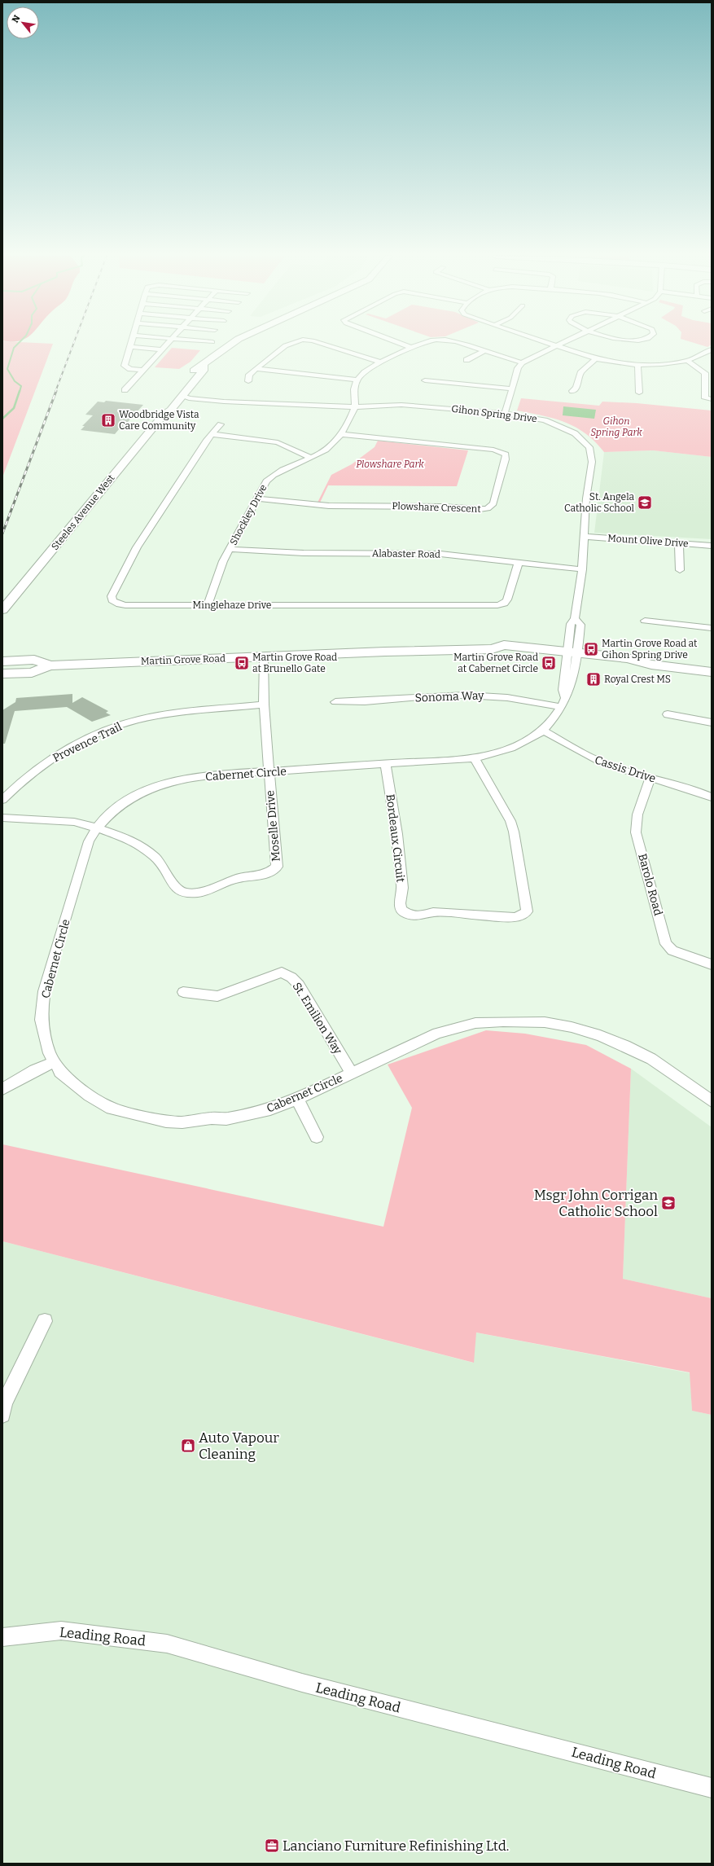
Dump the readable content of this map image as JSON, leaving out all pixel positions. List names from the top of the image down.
{
  "streets": {
    "main road": ["Steeles Avenue West", "Martin Grove Road"],
    "street": [
      "Gihon Spring Drive",
      "Plowshare Crescent",
      "Shockley Drive",
      "Mount Olive Drive",
      "Alabaster Road",
      "Minglehaze Drive",
      "Sonoma Way",
      "Provence Trail",
      "Cassis Drive",
      "Cabernet Circle",
      "Moselle Drive",
      "Bordeaux Circuit",
      "Barolo Road",
      "St. Emilion Way",
      "Leading Road"
    ]
  },
  "crossings": [
    ["Gihon Spring Drive", "Steeles Avenue West"],
    ["Gihon Spring Drive", "Shockley Drive"],
    ["Gihon Spring Drive", "Mount Olive Drive"],
    ["Gihon Spring Drive", "Alabaster Road"],
    ["Gihon Spring Drive", "Martin Grove Road"],
    ["Gihon Spring Drive", "Cabernet Circle"],
    ["Plowshare Crescent", "Shockley Drive"],
    ["Shockley Drive", "Alabaster Road"],
    ["Shockley Drive", "Minglehaze Drive"],
    ["Alabaster Road", "Minglehaze Drive"],
    ["Martin Grove Road", "Cabernet Circle"],
    ["Sonoma Way", "Cabernet Circle"],
    ["Cassis Drive", "Cabernet Circle"],
    ["Cassis Drive", "Barolo Road"],
    ["Cabernet Circle", "Moselle Drive"],
    ["Cabernet Circle", "Bordeaux Circuit"],
    ["Cabernet Circle", "St. Emilion Way"]
  ],
  "parks": ["Gihon Spring Park", "Plowshare Park"],
  "places": {
    "building": ["Woodbridge Vista Care Community", "Royal Crest MS"],
    "school or university": ["St. Angela Catholic School", "Msgr John Corrigan Catholic School"],
    "bus stop": ["Martin Grove Road at Gihon Spring Drive", "Martin Grove Road at Brunello Gate", "Martin Grove Road at Cabernet Circle"],
    "shop": ["Auto Vapour Cleaning"],
    "office": ["Lanciano Furniture Refinishing Ltd."]
  },
  "north": "top left"
}
